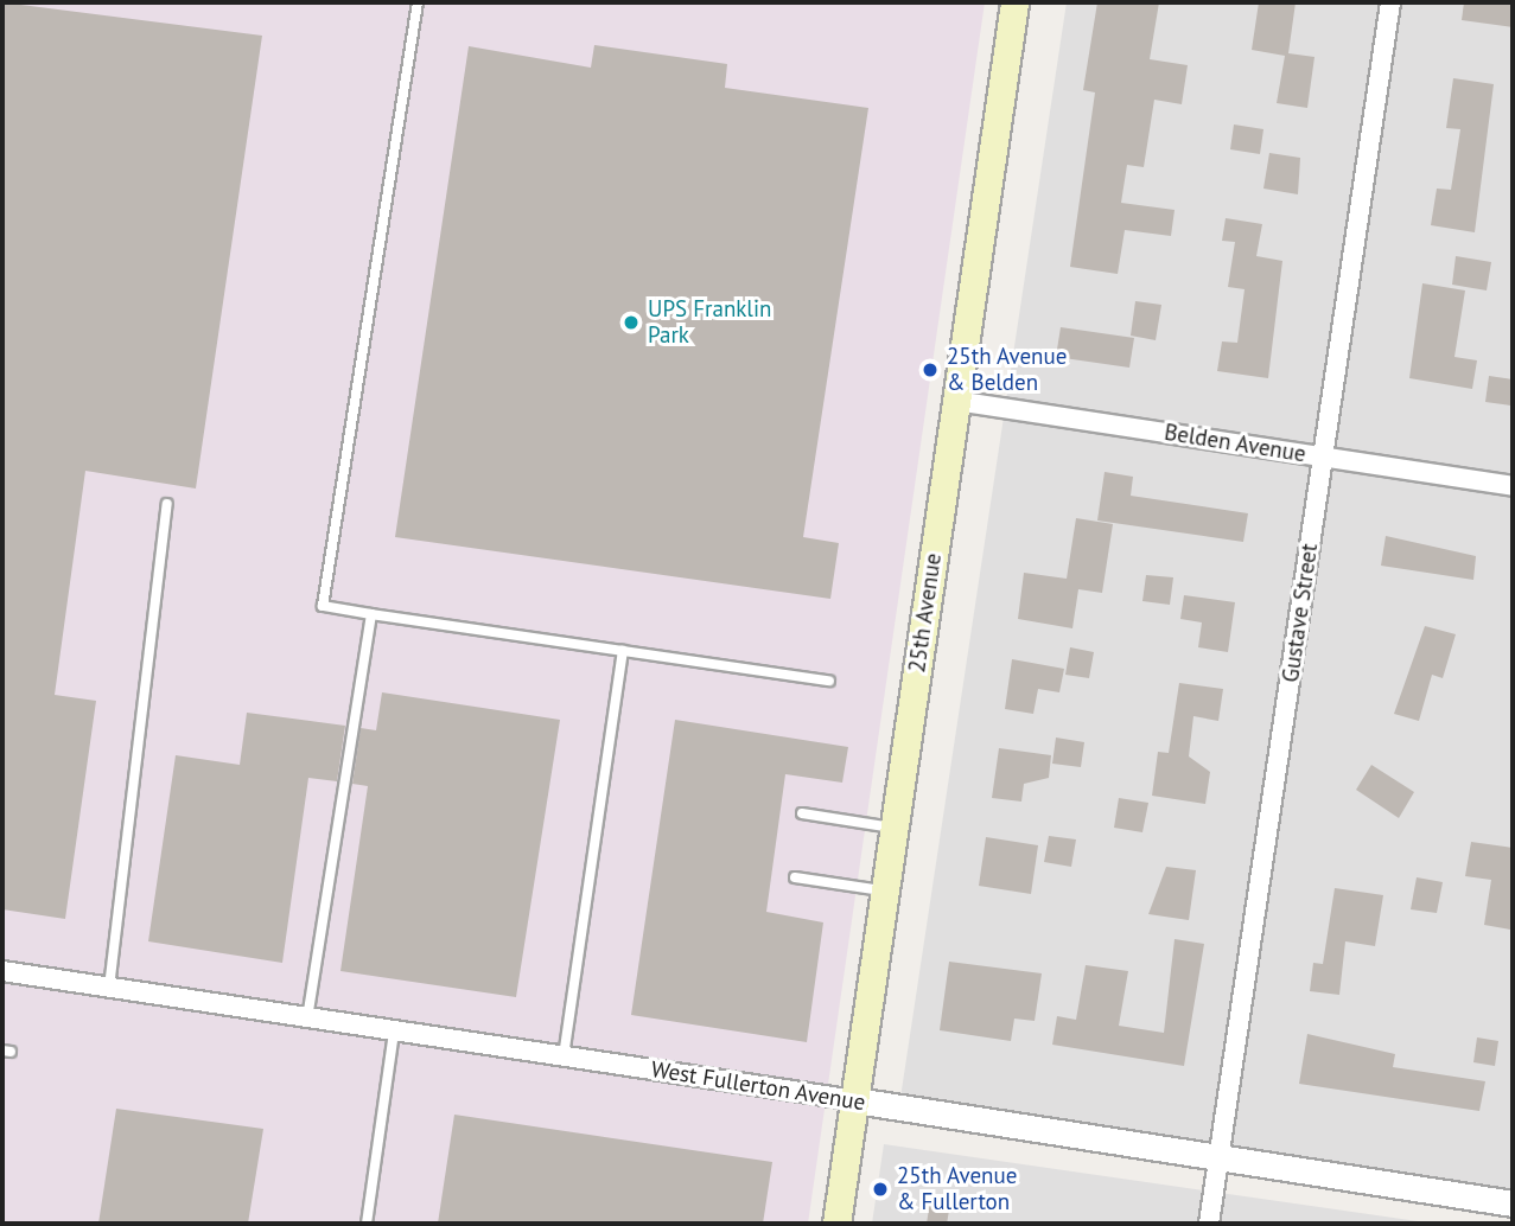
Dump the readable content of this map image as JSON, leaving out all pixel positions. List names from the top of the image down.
{
  "streets": {
    "main road": ["25th Avenue"],
    "street": ["Belden Avenue", "Gustave Street", "West Fullerton Avenue"]
  },
  "crossings": [
    ["Belden Avenue", "25th Avenue"],
    ["Belden Avenue", "Gustave Street"],
    ["25th Avenue", "West Fullerton Avenue"],
    ["Gustave Street", "West Fullerton Avenue"]
  ],
  "places": ["UPS Franklin Park", "25th Avenue & Belden", "25th Avenue & Fullerton"]
}
